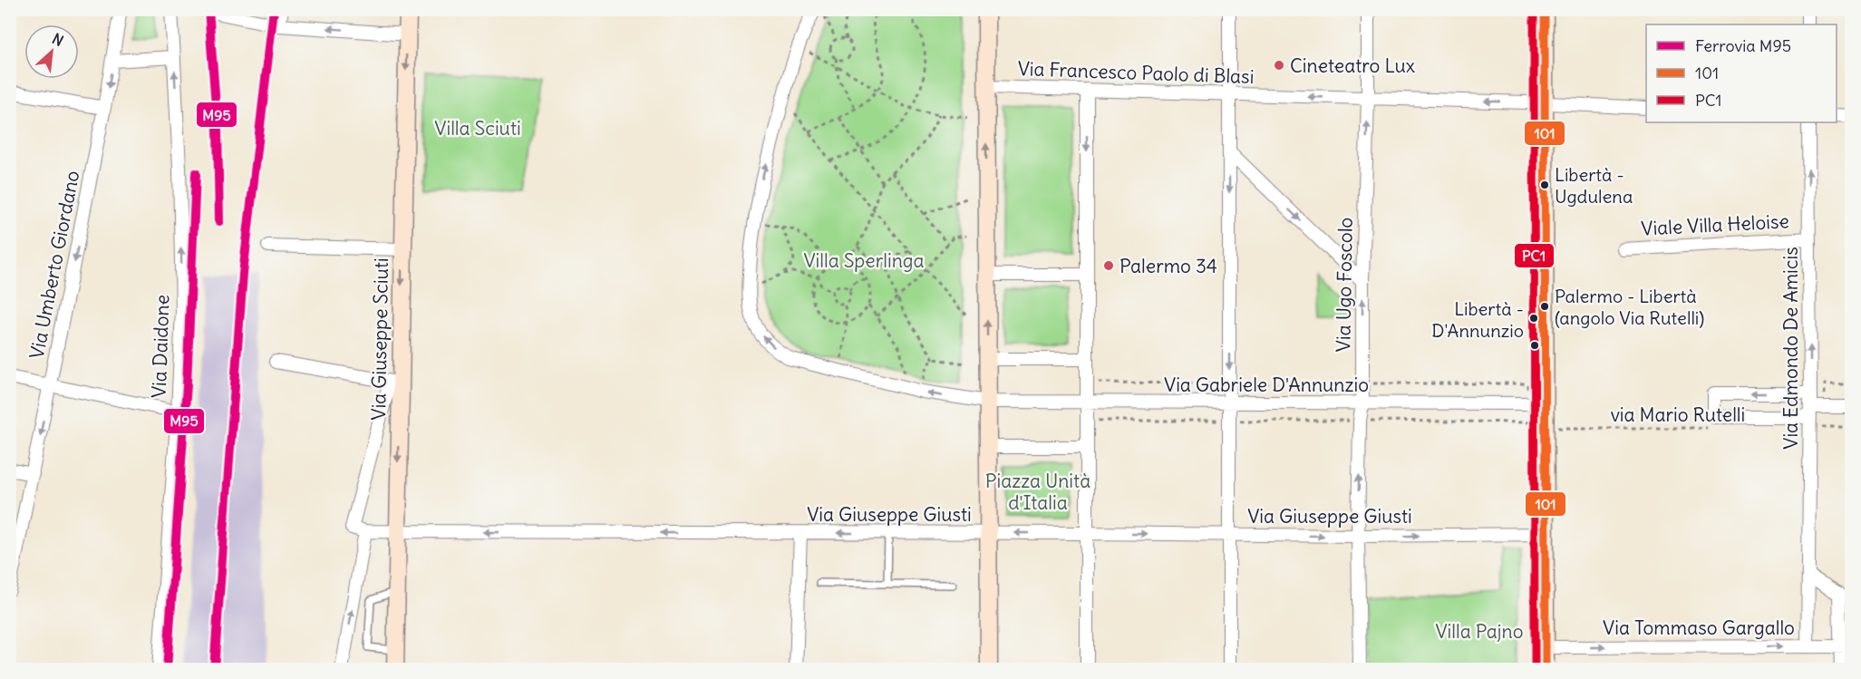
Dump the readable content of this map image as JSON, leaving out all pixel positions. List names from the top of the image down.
{
  "streets": {
    "street": [
      "Via Francesco Paolo di Blasi",
      "Viale Villa Heloise",
      "Via Umberto Giordano",
      "Via Ugo Foscolo",
      "Via Giuseppe Sciuti",
      "Via Daidone",
      "Via Edmondo De Amicis",
      "Via Gabriele D'Annunzio",
      "Via Giuseppe Giusti",
      "Via Tommaso Gargallo"
    ],
    "path": ["via Mario Rutelli"]
  },
  "crossings": [
    ["Via Francesco Paolo di Blasi", "Via Ugo Foscolo"],
    ["Viale Villa Heloise", "Via Edmondo De Amicis"],
    ["Via Ugo Foscolo", "Via Gabriele D'Annunzio"],
    ["Via Ugo Foscolo", "Via Giuseppe Giusti"],
    ["Via Giuseppe Sciuti", "Via Giuseppe Giusti"],
    ["Via Edmondo De Amicis", "Via Tommaso Gargallo"]
  ],
  "one_way": [
    "Via Francesco Paolo di Blasi",
    "Via Umberto Giordano",
    "Via Ugo Foscolo",
    "Via Daidone",
    "Via Edmondo De Amicis",
    "Via Tommaso Gargallo"
  ],
  "parks": [
    "Villa Sciuti",
    "Villa Sperlinga",
    "Piazza Unità d'Italia",
    "Villa Pajno"
  ],
  "places": [
    "Cineteatro Lux",
    "Libertà - Ugdulena",
    "Palermo 34",
    "Palermo - Libertà (angolo Via Rutelli)",
    "Libertà - D'Annunzio"
  ],
  "lines": ["rail line M95", "transit line 101", "transit line PC1"],
  "legend": ["Ferrovia M95", "101", "PC1"],
  "north": "top right"
}
